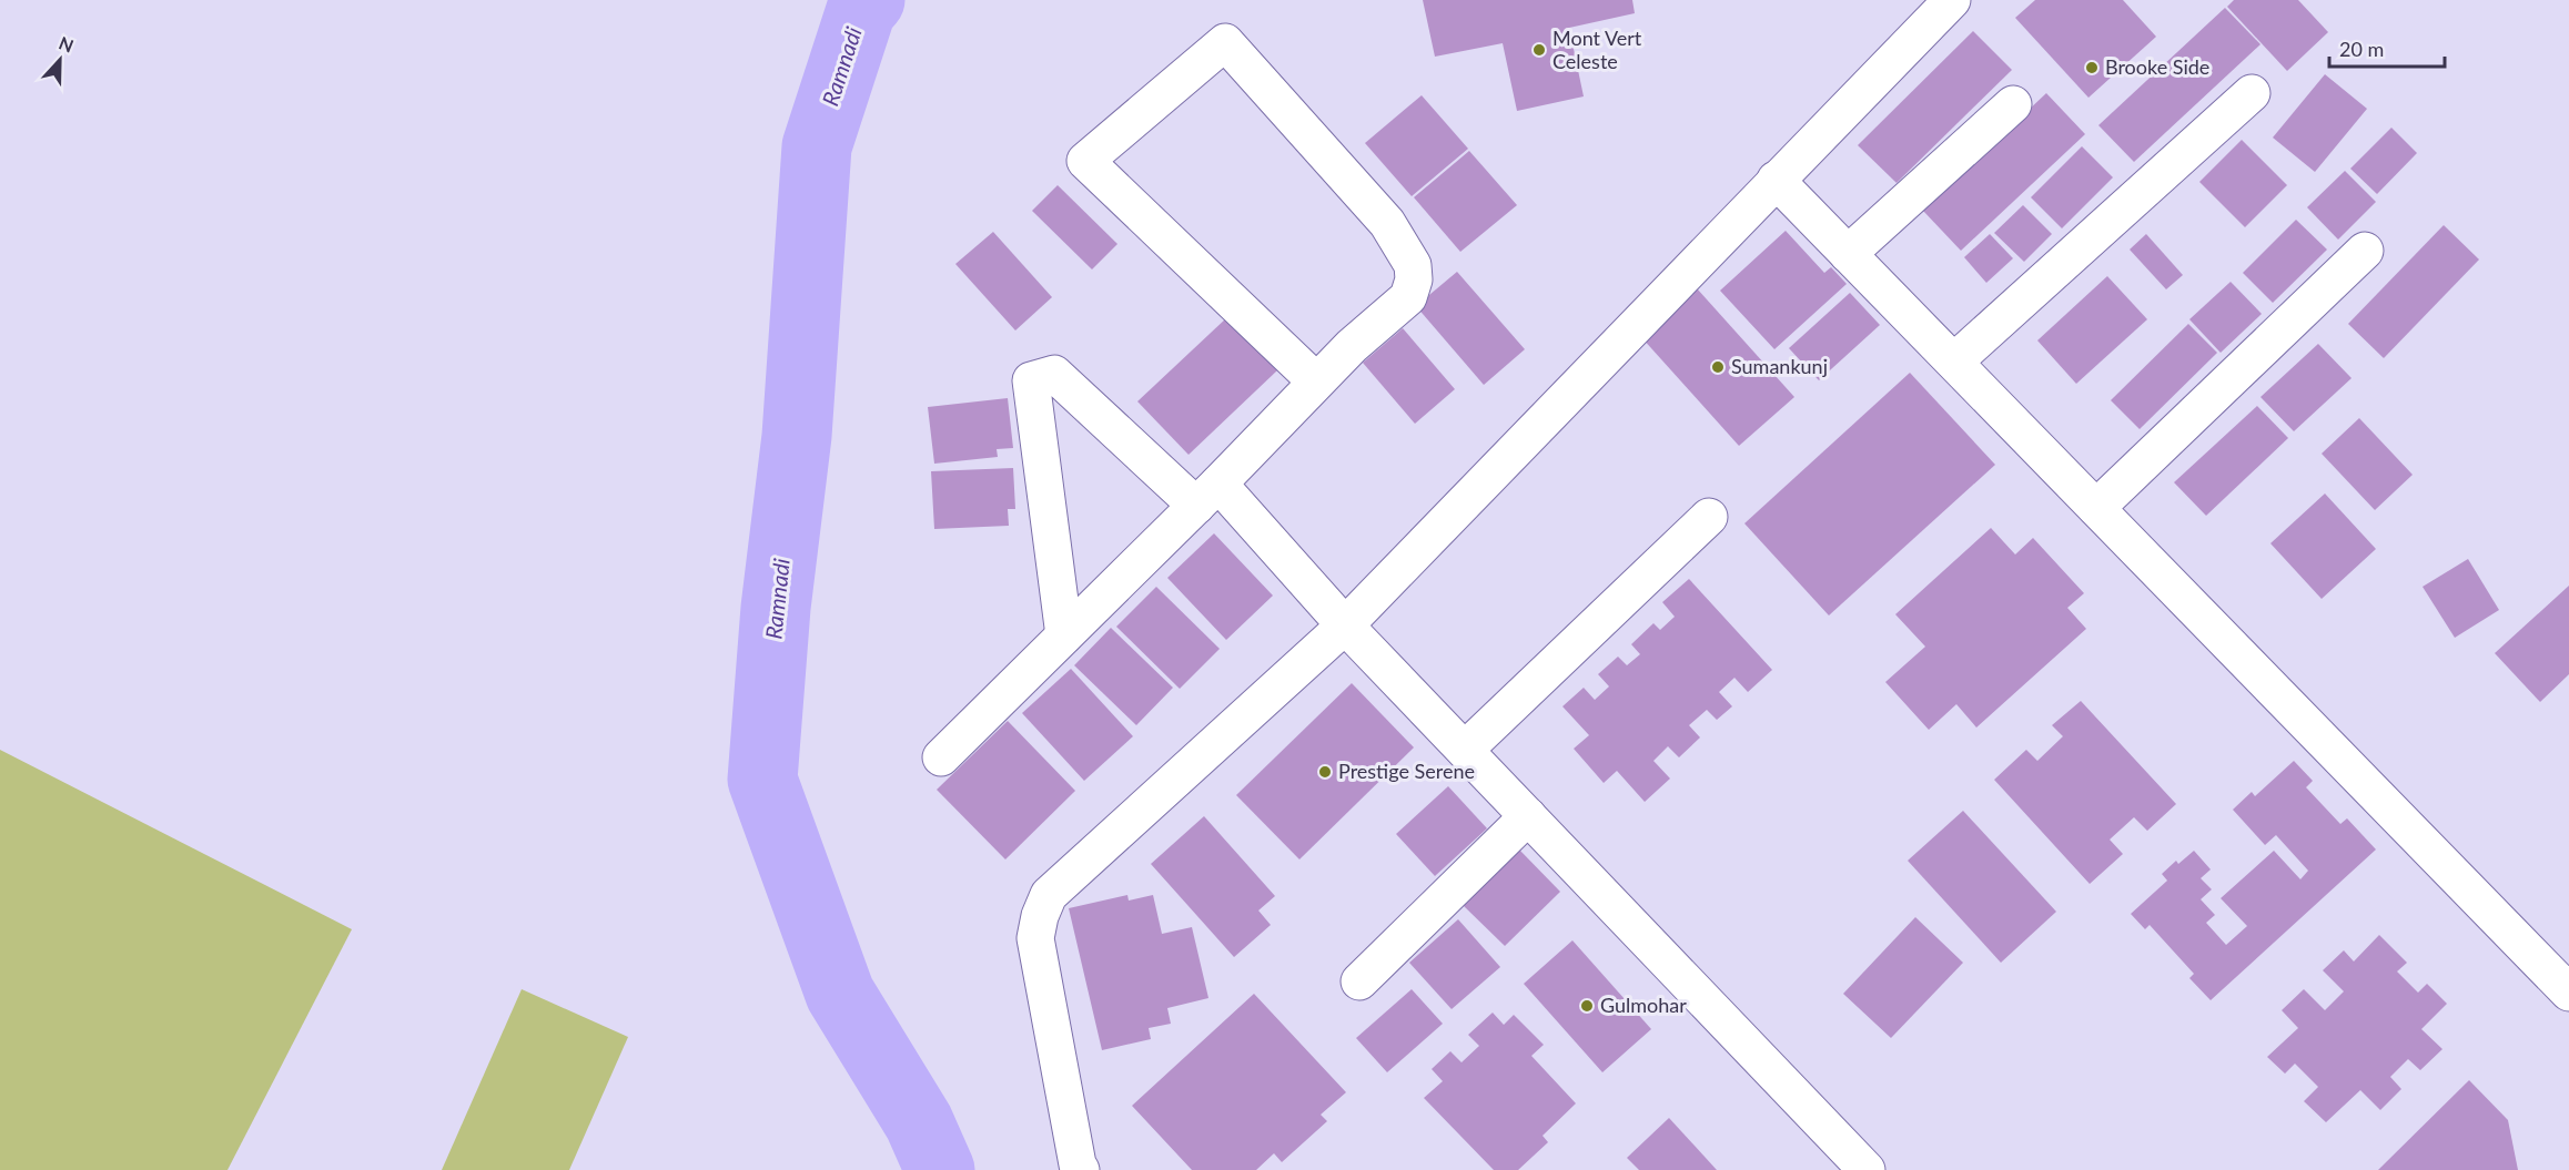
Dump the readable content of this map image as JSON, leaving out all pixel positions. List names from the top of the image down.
{
  "water": ["Ramnadi"],
  "places": [
    "Mont Vert Celeste",
    "Brooke Side",
    "Sumankunj",
    "Prestige Serene",
    "Gulmohar"
  ],
  "scale_bar": "20 m",
  "north": "top"
}
